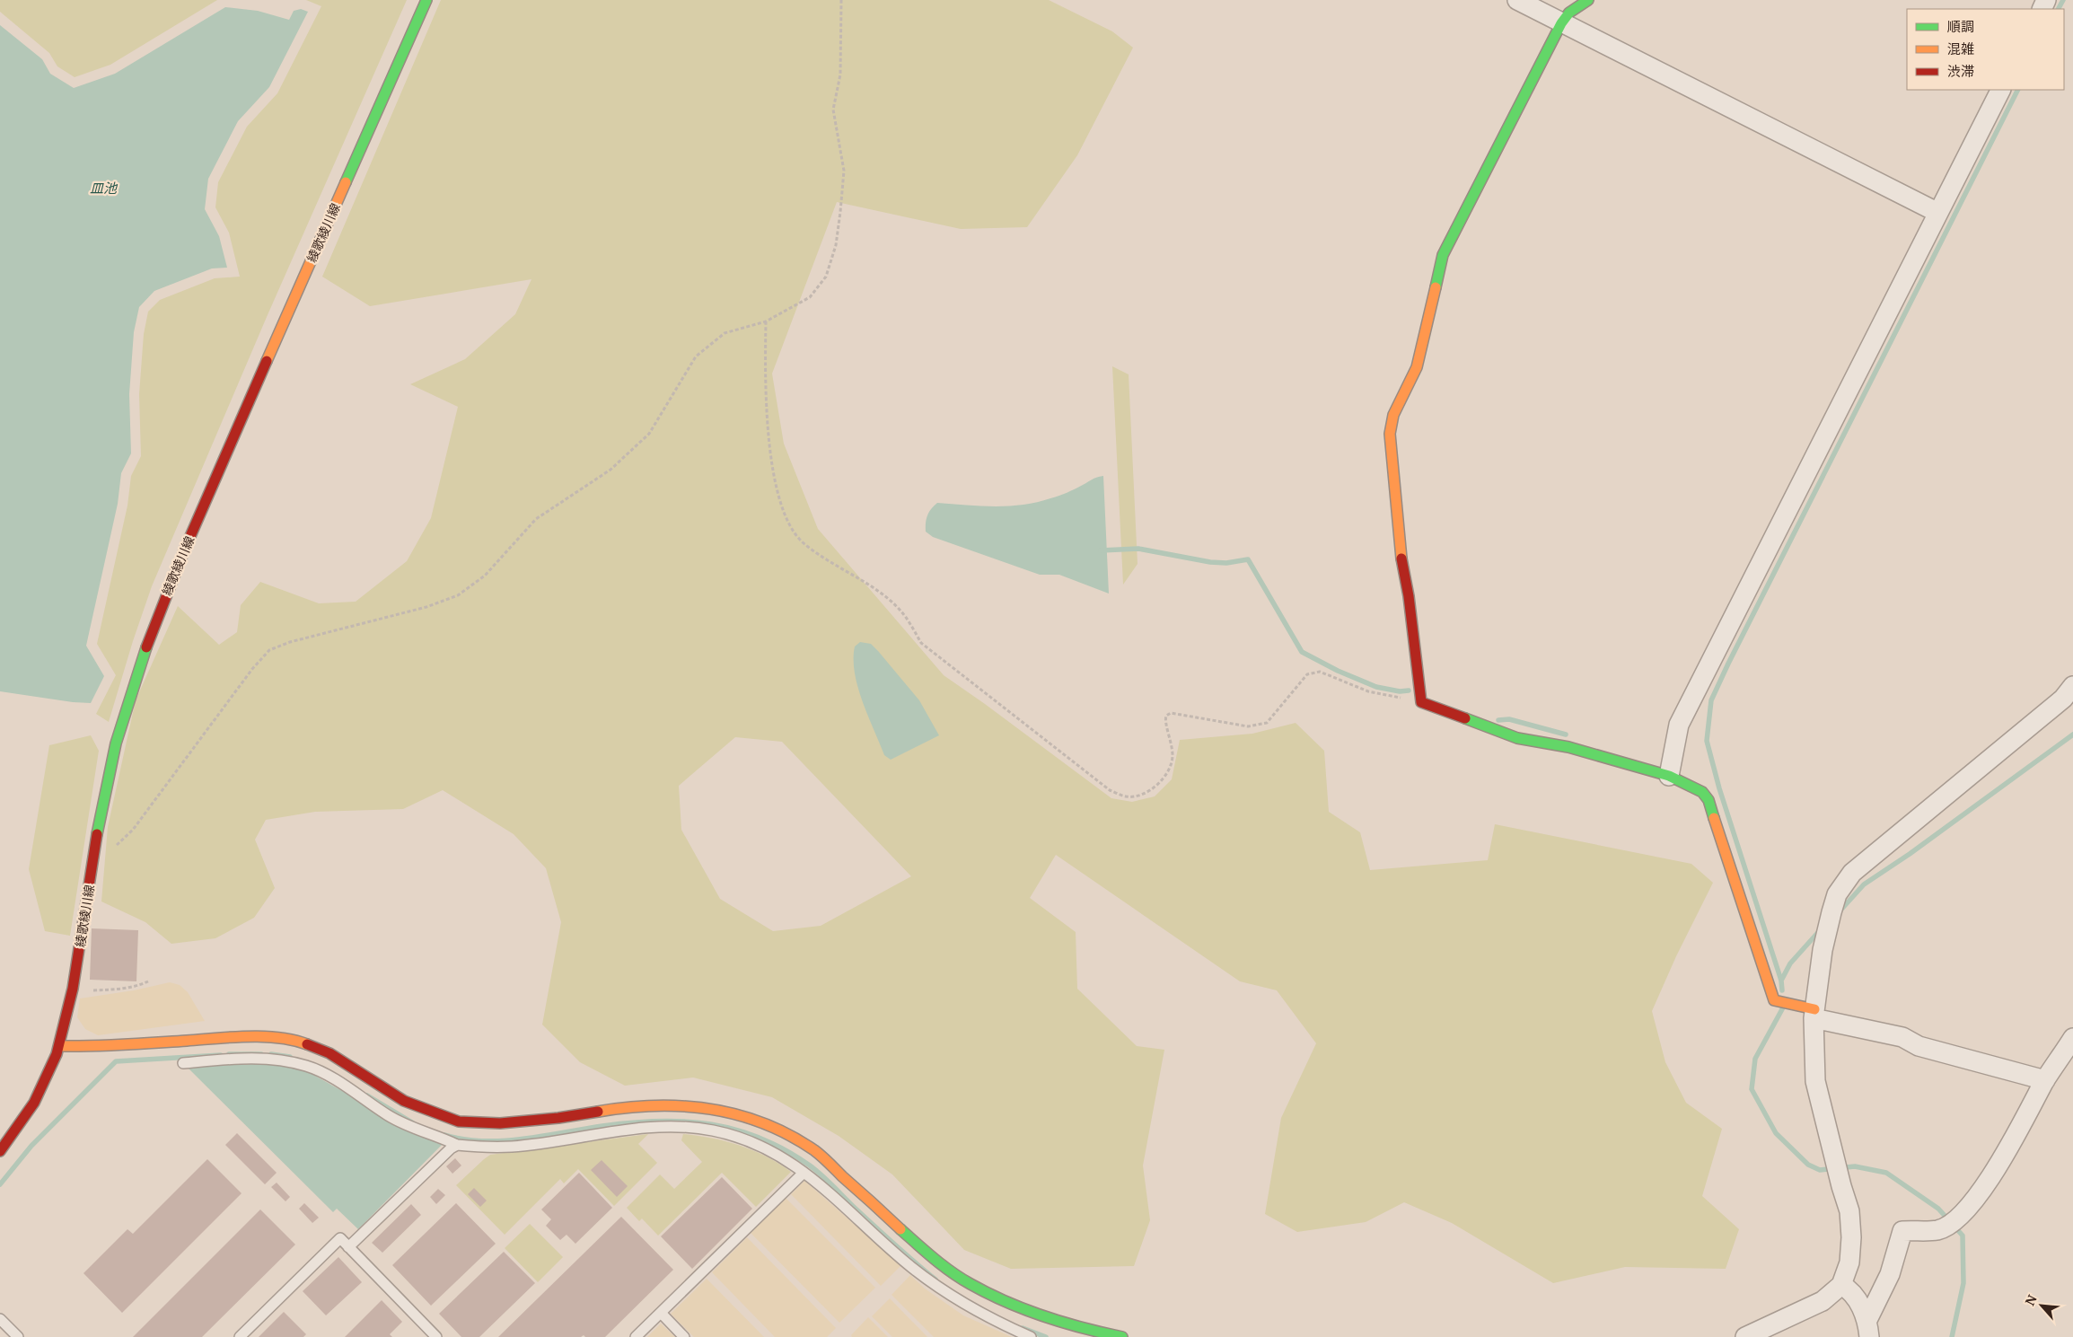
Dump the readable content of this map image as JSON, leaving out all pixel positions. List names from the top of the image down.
{
  "streets": {
    "street": ["綾歌綾川線"]
  },
  "water": ["皿池"],
  "legend": ["順調", "混雑", "渋滞"],
  "north": "top left"
}
